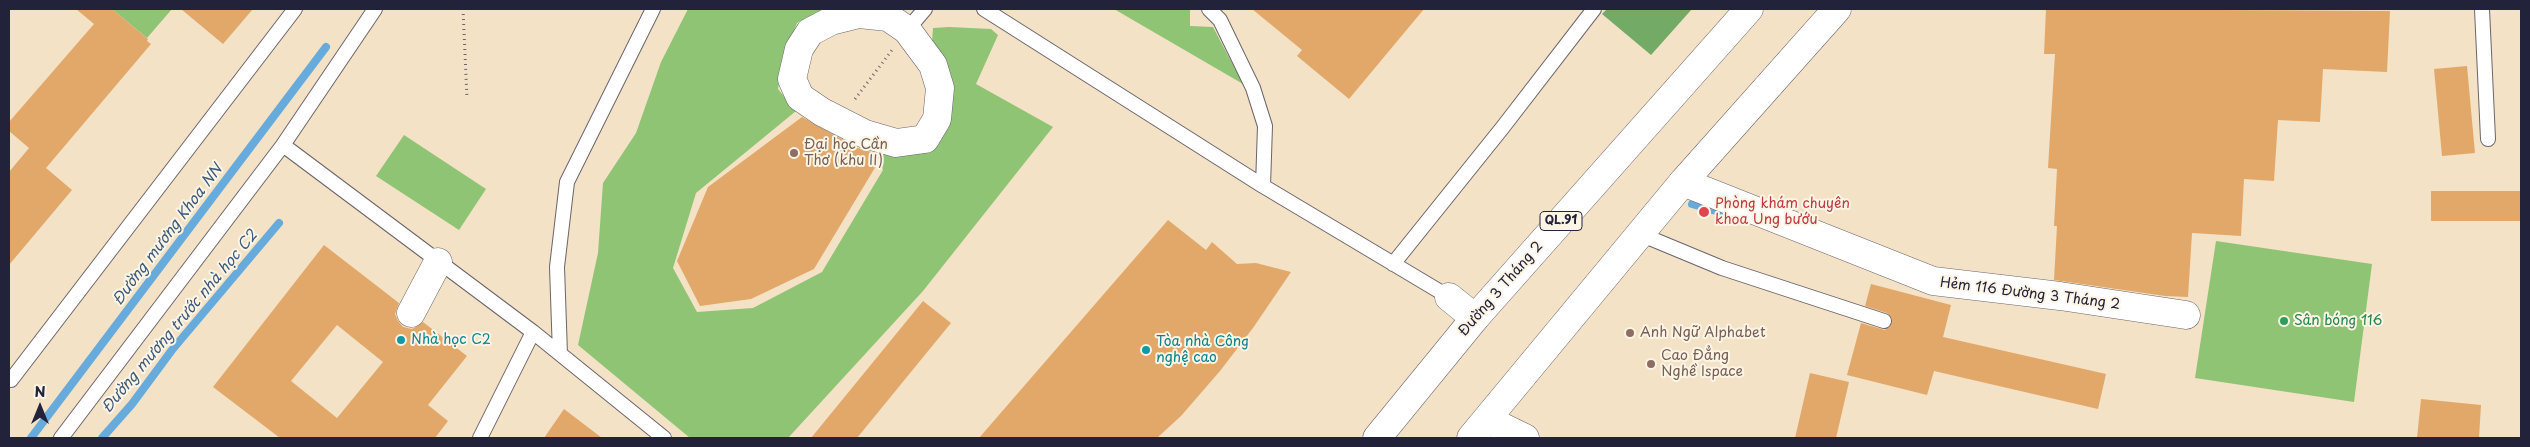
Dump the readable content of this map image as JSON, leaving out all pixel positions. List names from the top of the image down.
{
  "streets": {
    "main road": ["QL.91", "Đường 3 Tháng 2", "Hẻm 116 Đường 3 Tháng 2"]
  },
  "water": ["Đường mương Khoa NN", "Đường mương trước nhà học C2"],
  "places": [
    "Đại học Cần Thơ (khu II)",
    "Phòng khám chuyên khoa Ung bướu",
    "Sân bóng 116",
    "Anh Ngữ Alphabet",
    "Nhà học C2",
    "Tòa nhà Công nghệ cao",
    "Cao Đẳng Nghề Ispace"
  ],
  "north": "top"
}
